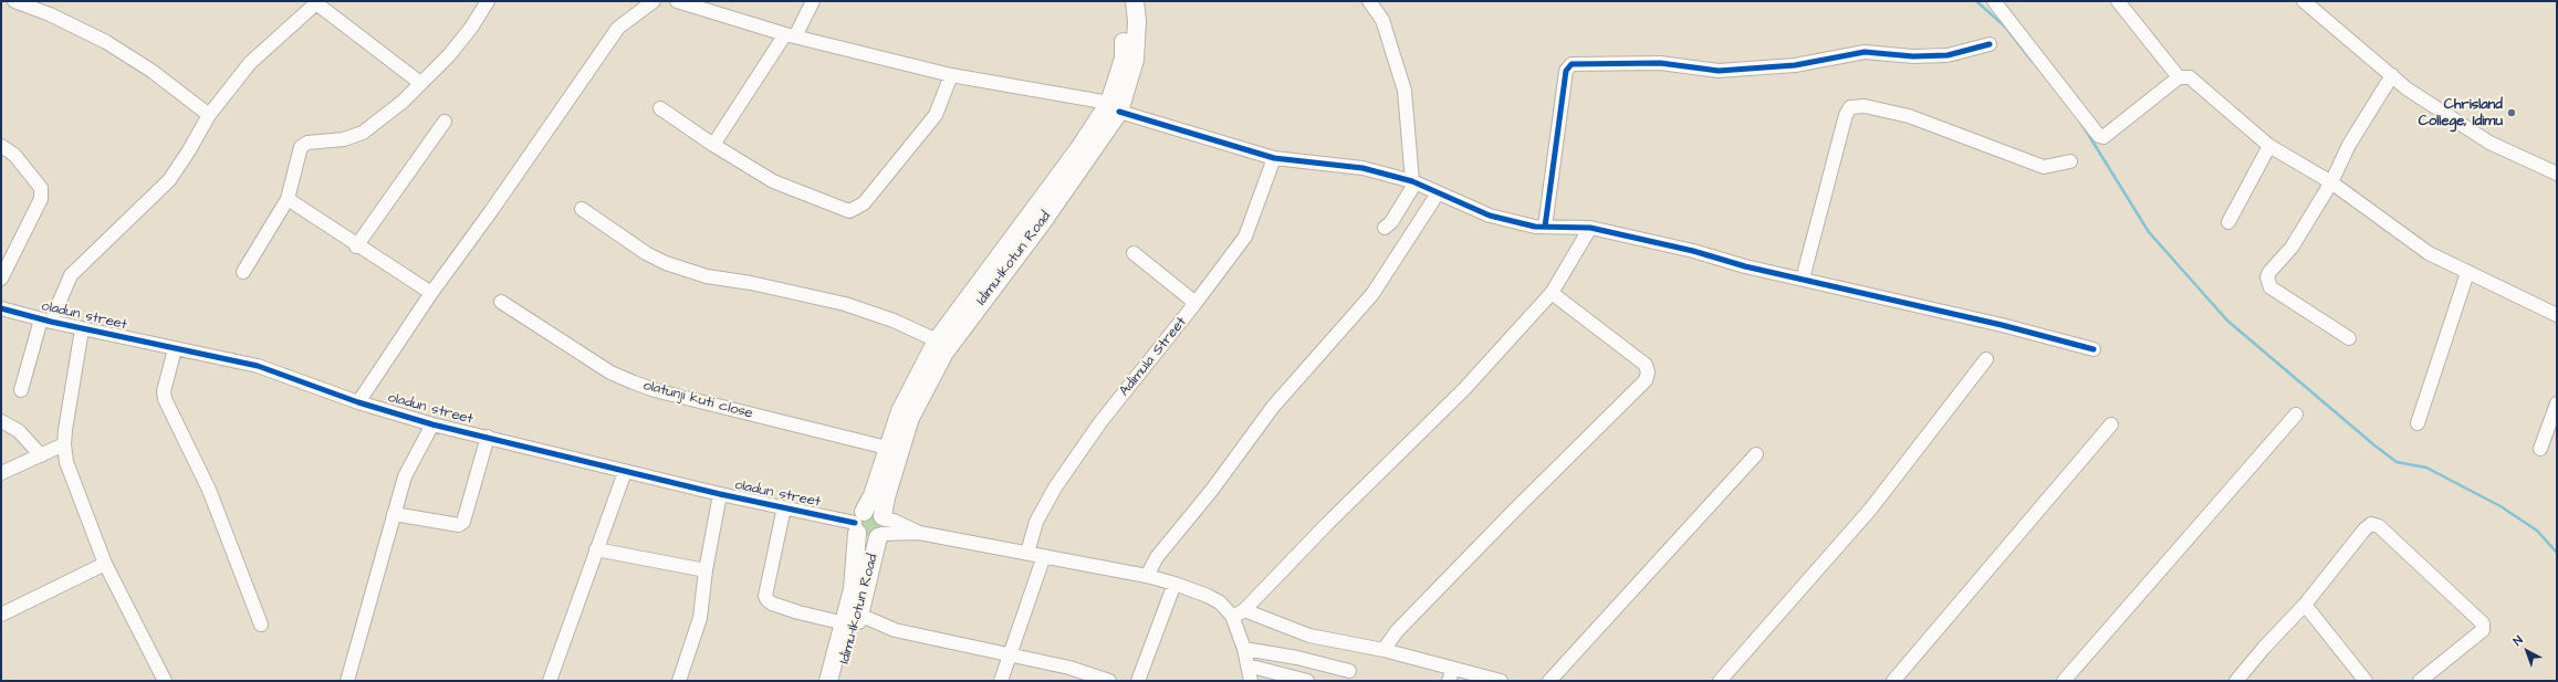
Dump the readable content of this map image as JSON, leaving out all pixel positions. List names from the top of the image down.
{
  "streets": {
    "main road": ["Idimu-Ikotun Road"],
    "street": ["oladun street", "Adimula Street", "olatunji kuti close"]
  },
  "crossings": [
    ["Idimu-Ikotun Road", "oladun street"],
    ["Idimu-Ikotun Road", "olatunji kuti close"]
  ],
  "places": ["Chrisland College, Idimu"],
  "north": "top left"
}
